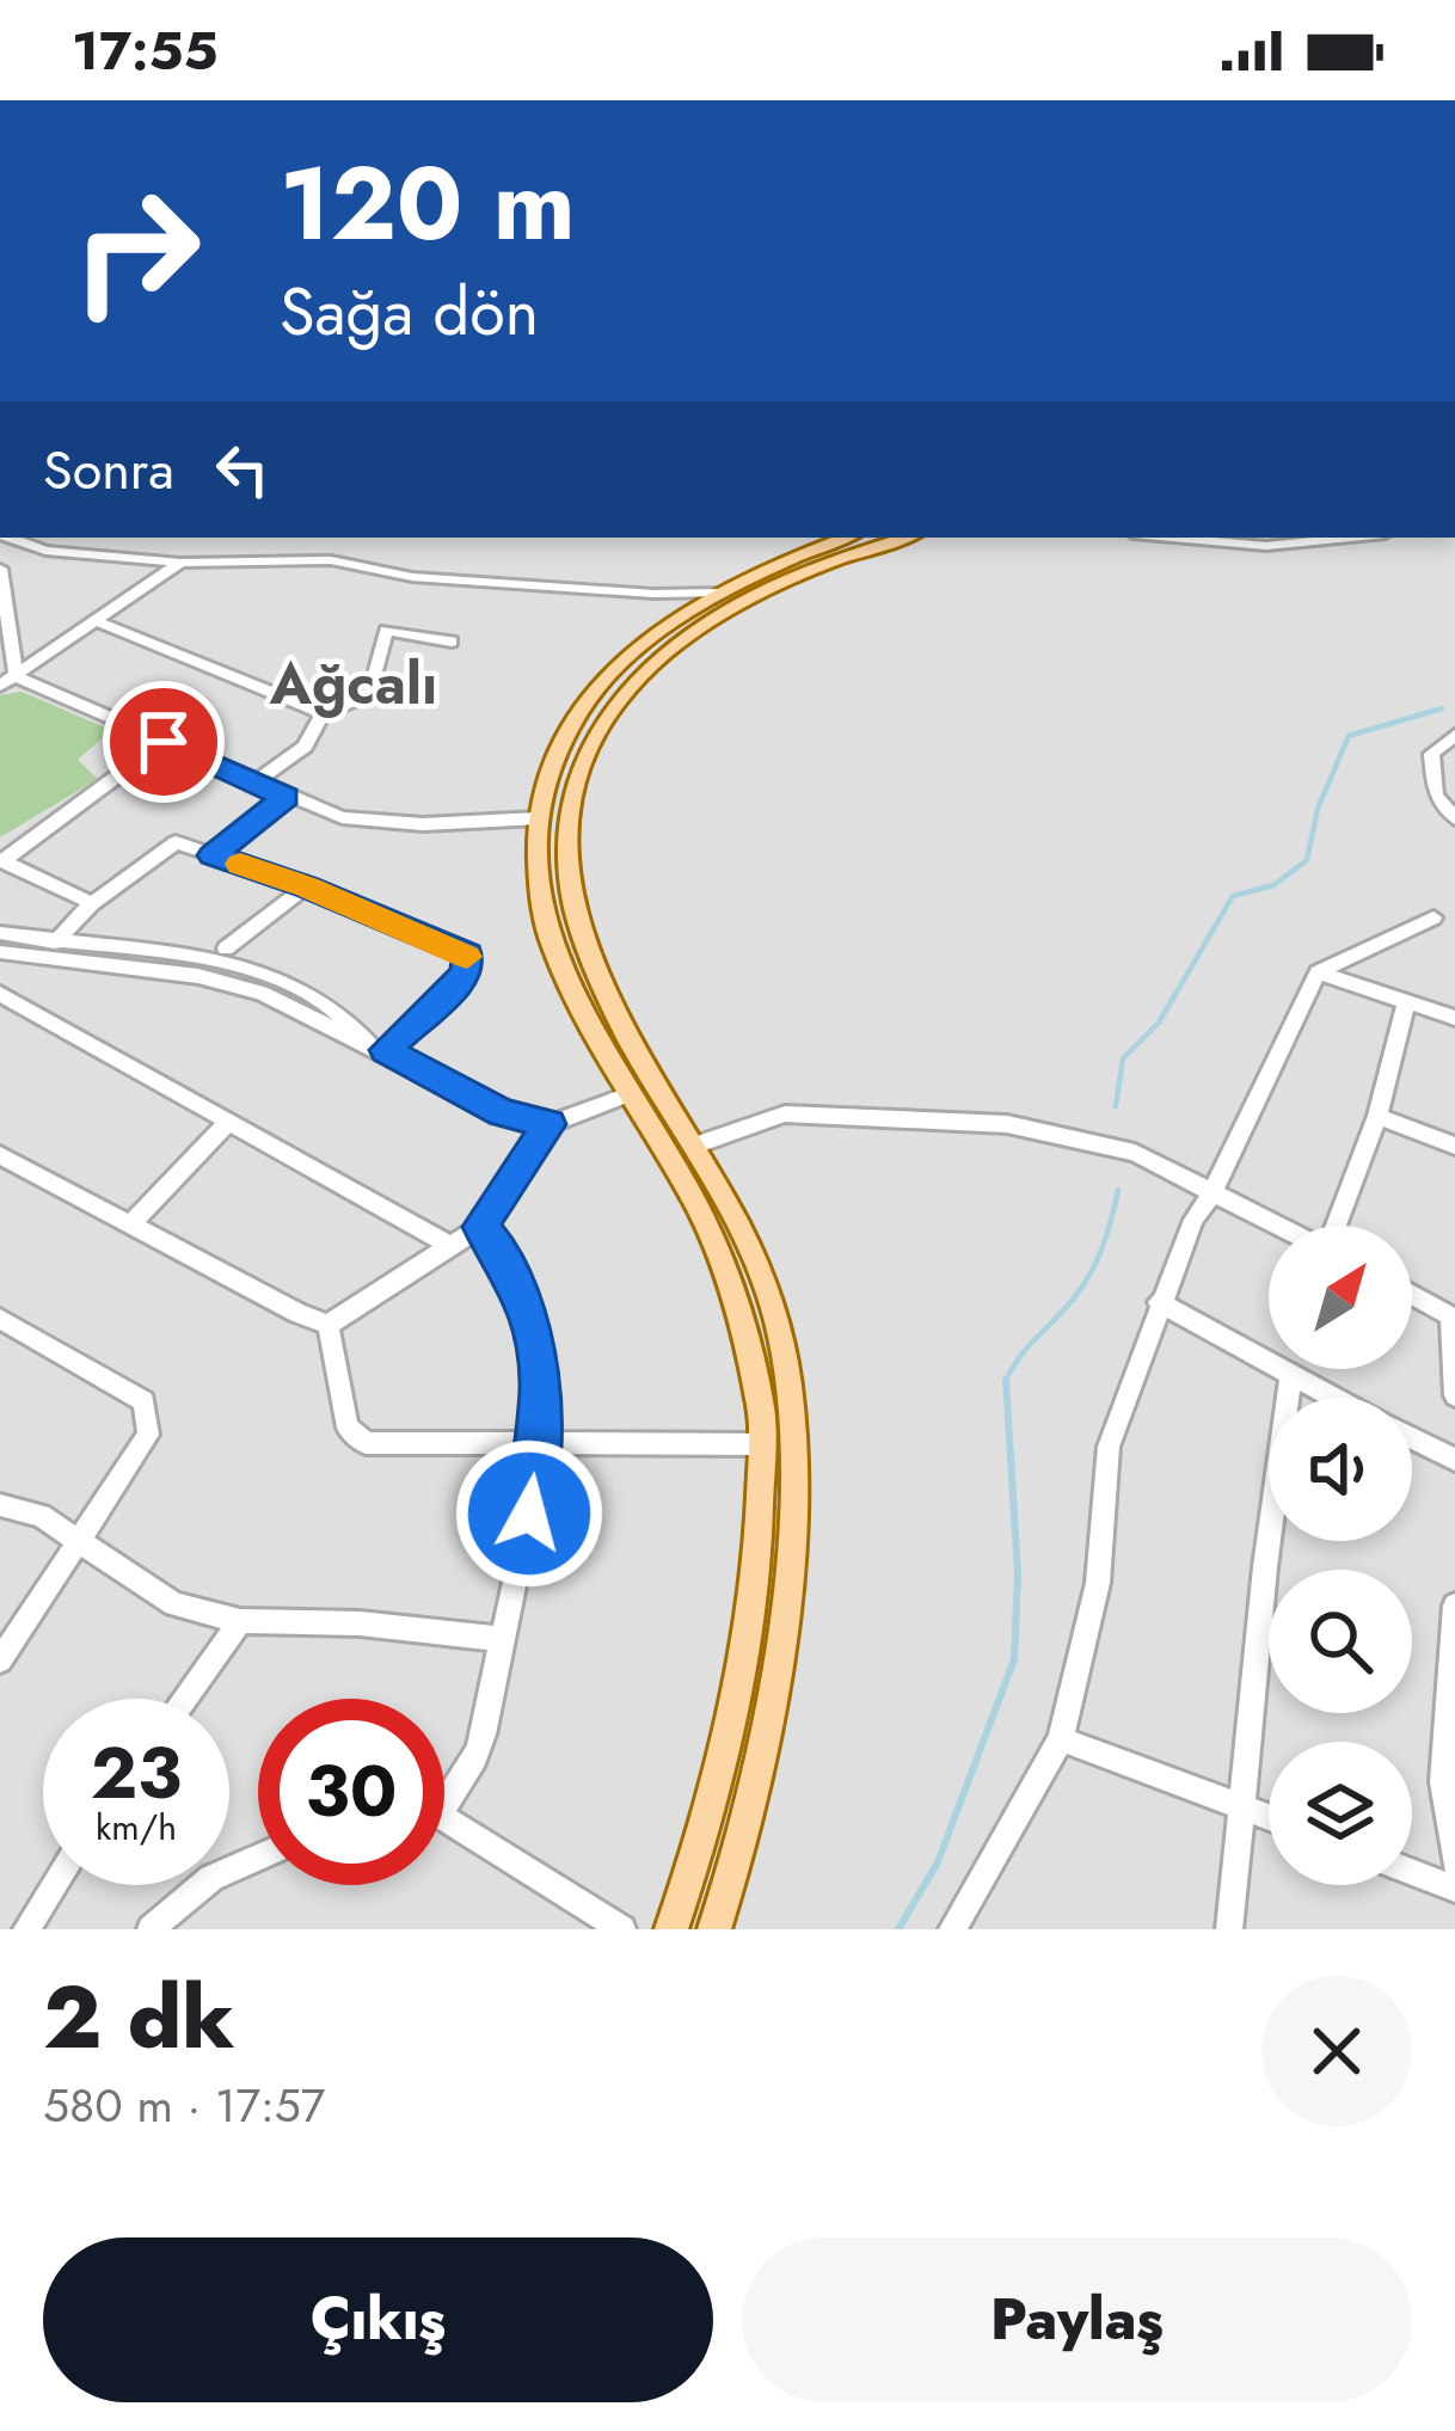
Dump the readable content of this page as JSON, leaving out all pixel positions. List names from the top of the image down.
{
  "districts": ["Ağcalı"],
  "north": "top right",
  "page": {
    "status": "17:55",
    "turn": ["120 m", "Sağa dön"],
    "then": "Sonra",
    "speed": "23 km/h",
    "limit": "30",
    "heading": ["2 dk", "580 m · 17:57"],
    "buttons": ["Çıkış", "Paylaş"]
  }
}
